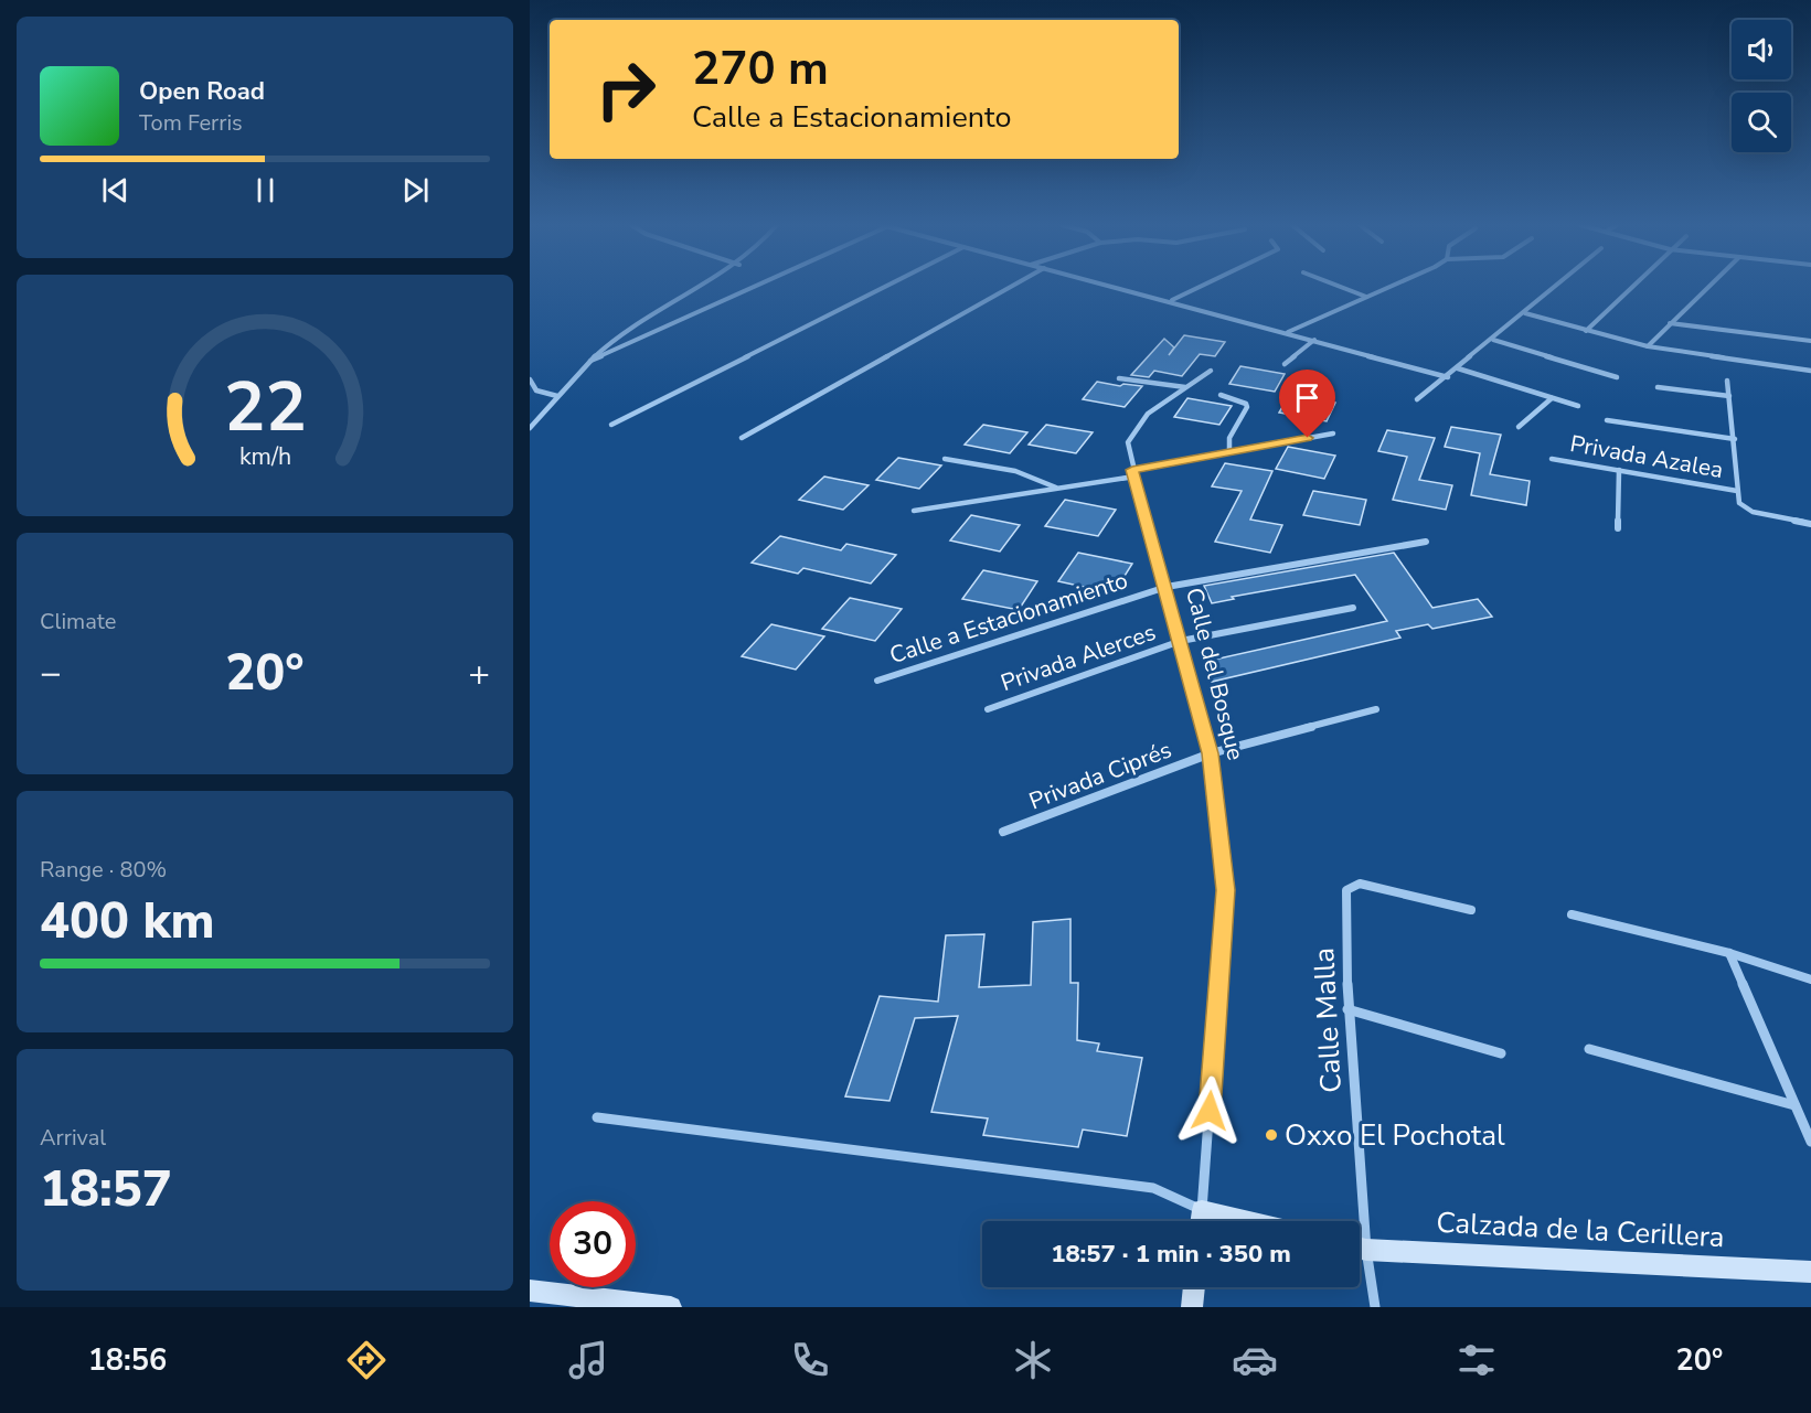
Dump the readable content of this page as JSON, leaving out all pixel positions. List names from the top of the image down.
{
  "streets": {
    "street": [
      "Privada Azalea",
      "Calle a Estacionamiento",
      "Privada Alerces",
      "Calle del Bosque",
      "Privada Ciprés",
      "Calle Malla",
      "Calzada de la Cerillera"
    ]
  },
  "crossings": [
    ["Calle a Estacionamiento", "Calle del Bosque"],
    ["Privada Alerces", "Calle del Bosque"],
    ["Calle del Bosque", "Privada Ciprés"]
  ],
  "places": ["Oxxo El Pochotal"],
  "page": {
    "turn": ["270 m", "Calle a Estacionamiento"],
    "song": ["Open Road", "Tom Ferris"],
    "tile": [
      "Climate",
      ["Range · 80%", "400 km"],
      ["Arrival", "18:57"]
    ],
    "heat": ["−", "20°", "+"],
    "limit": "30",
    "trip": "18:57 · 1 min · 350 m",
    "tabs": ["18:56", "20°"],
    "gauge": ["22", "km/h"]
  }
}
